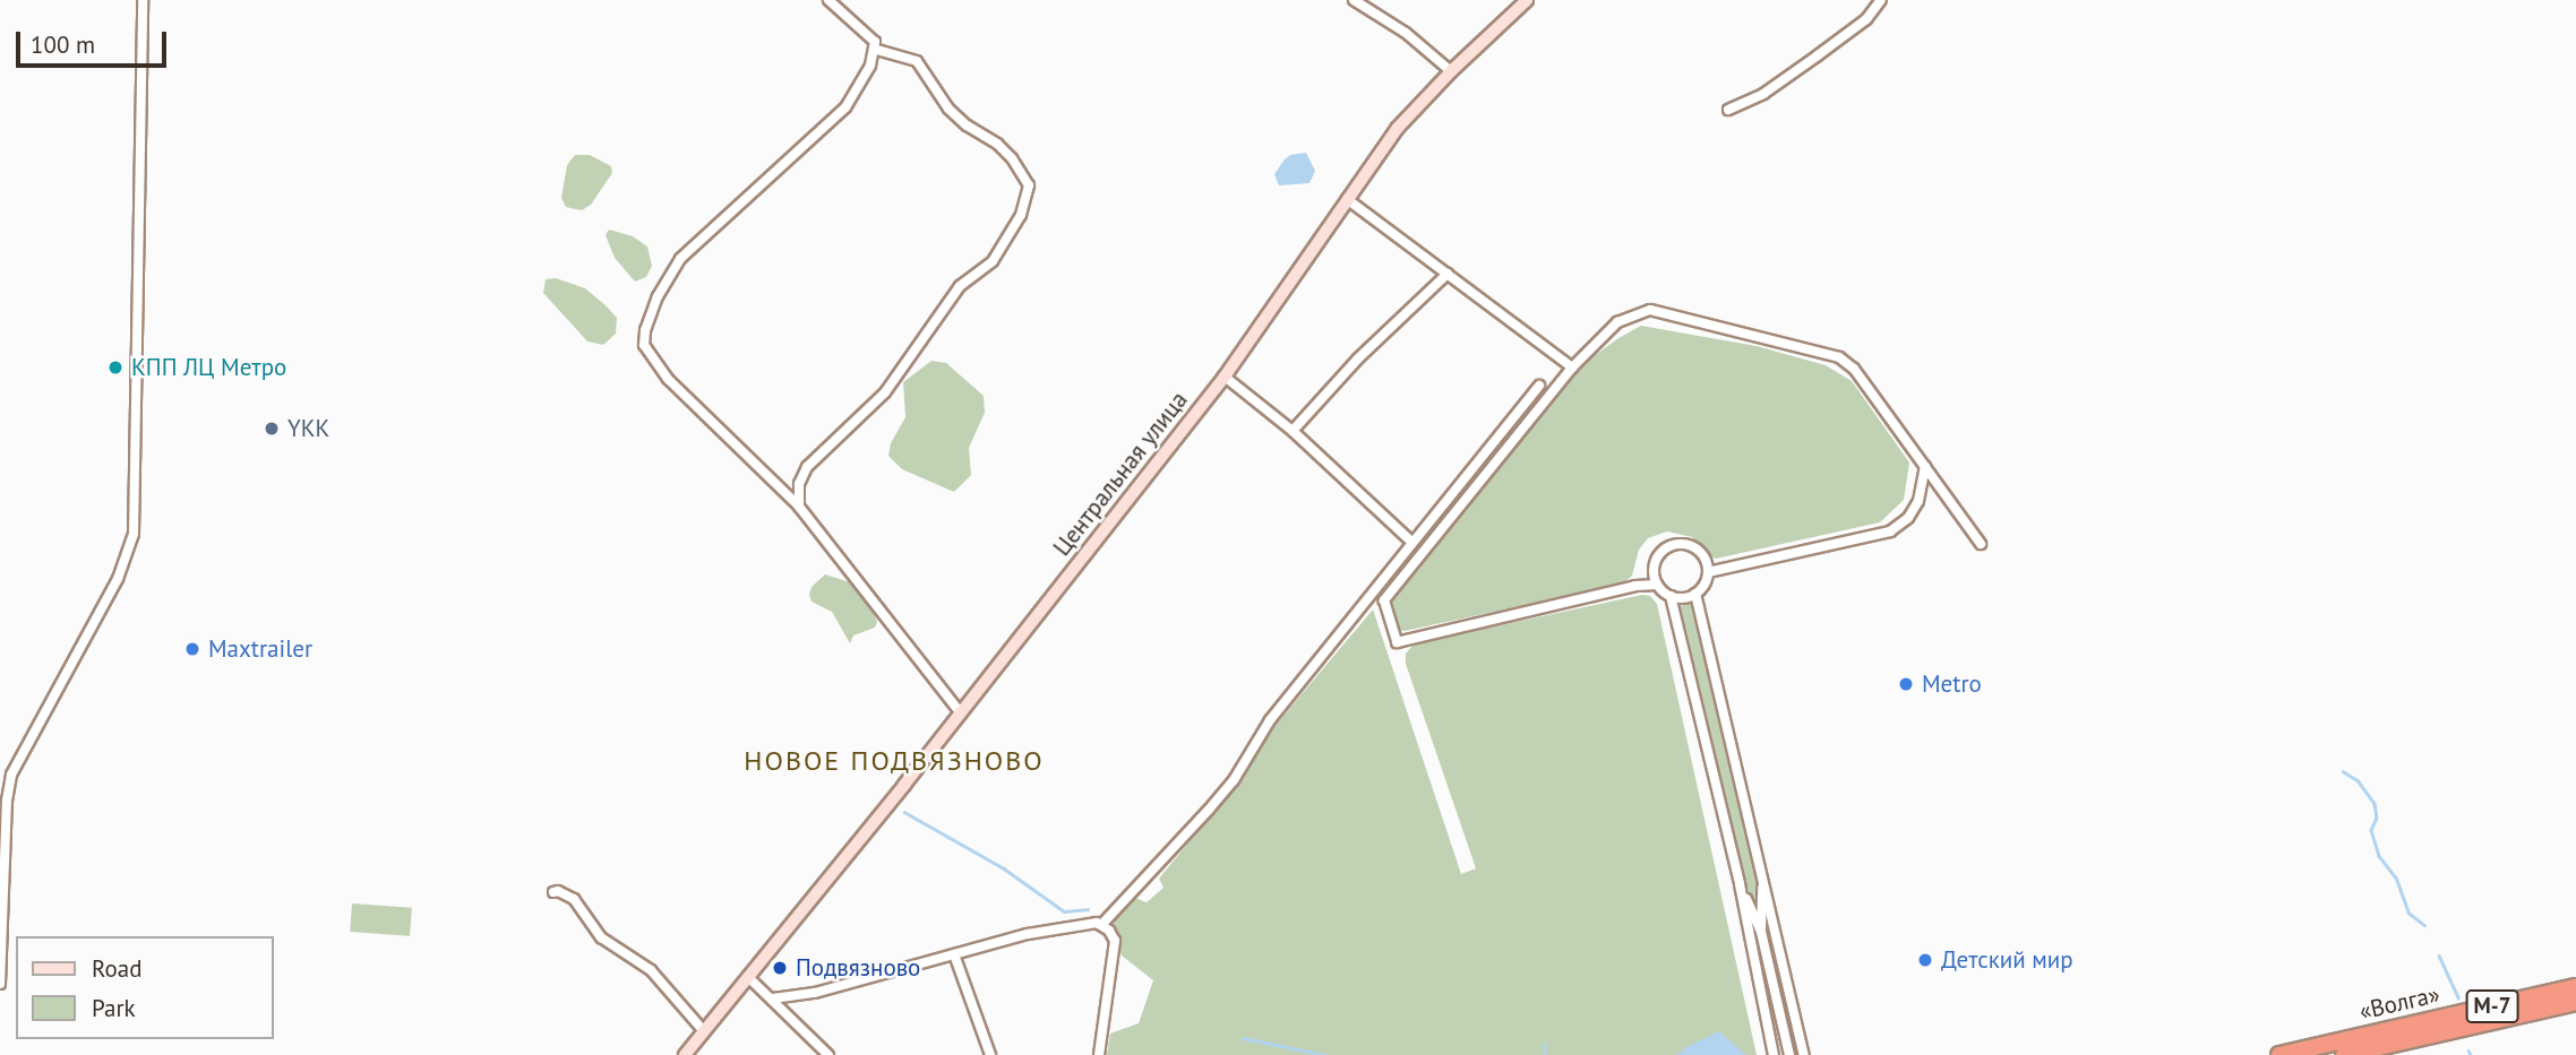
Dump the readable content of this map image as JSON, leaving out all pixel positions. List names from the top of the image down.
{
  "streets": {
    "highway": ["«Волга»", "М-7"],
    "main road": ["Центральная улица"]
  },
  "districts": ["НОВОЕ ПОДВЯЗНОВО"],
  "places": [
    "КПП ЛЦ Метро",
    "YKK",
    "Maxtrailer",
    "Metro",
    "Детский мир",
    "Подвязново"
  ],
  "legend": ["Road", "Park"],
  "scale_bar": "100 m"
}
